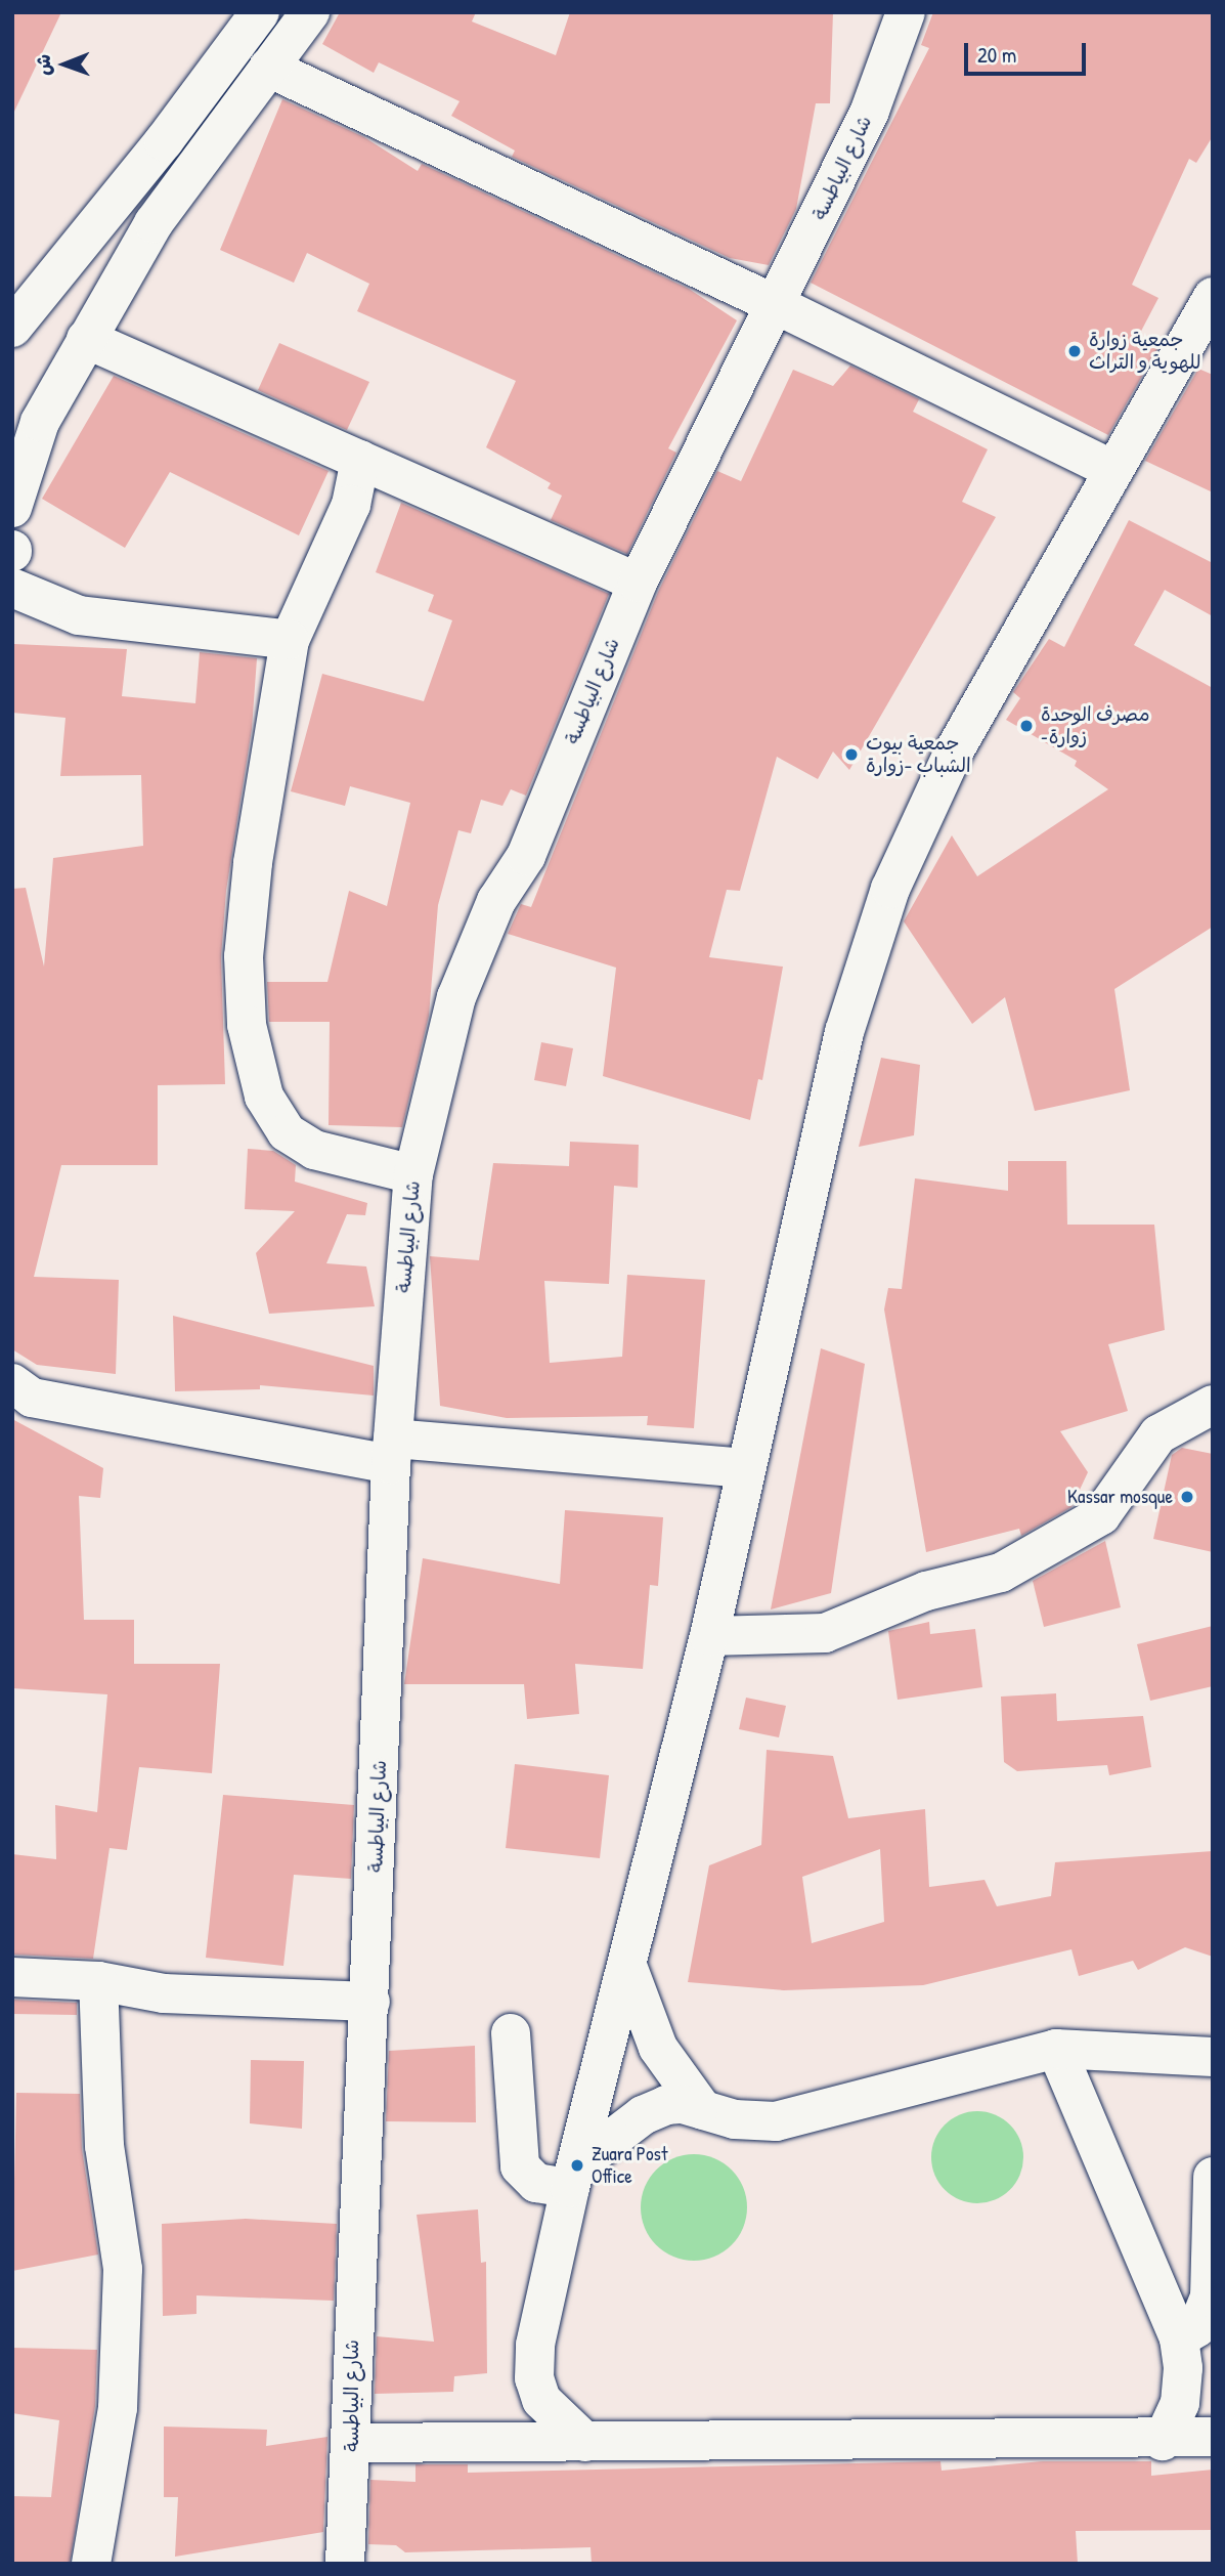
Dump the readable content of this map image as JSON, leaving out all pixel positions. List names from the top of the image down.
{
  "streets": {
    "street": ["شارع البياطسة"]
  },
  "places": [
    "جمعية زوارة للهوية و التراث",
    "مصرف الوحدة -زوارة",
    "جمعية بيوت الشباب -زوارة",
    "Kassar mosque",
    "Zuara Post Office"
  ],
  "scale_bar": "20 m",
  "north": "left"
}
